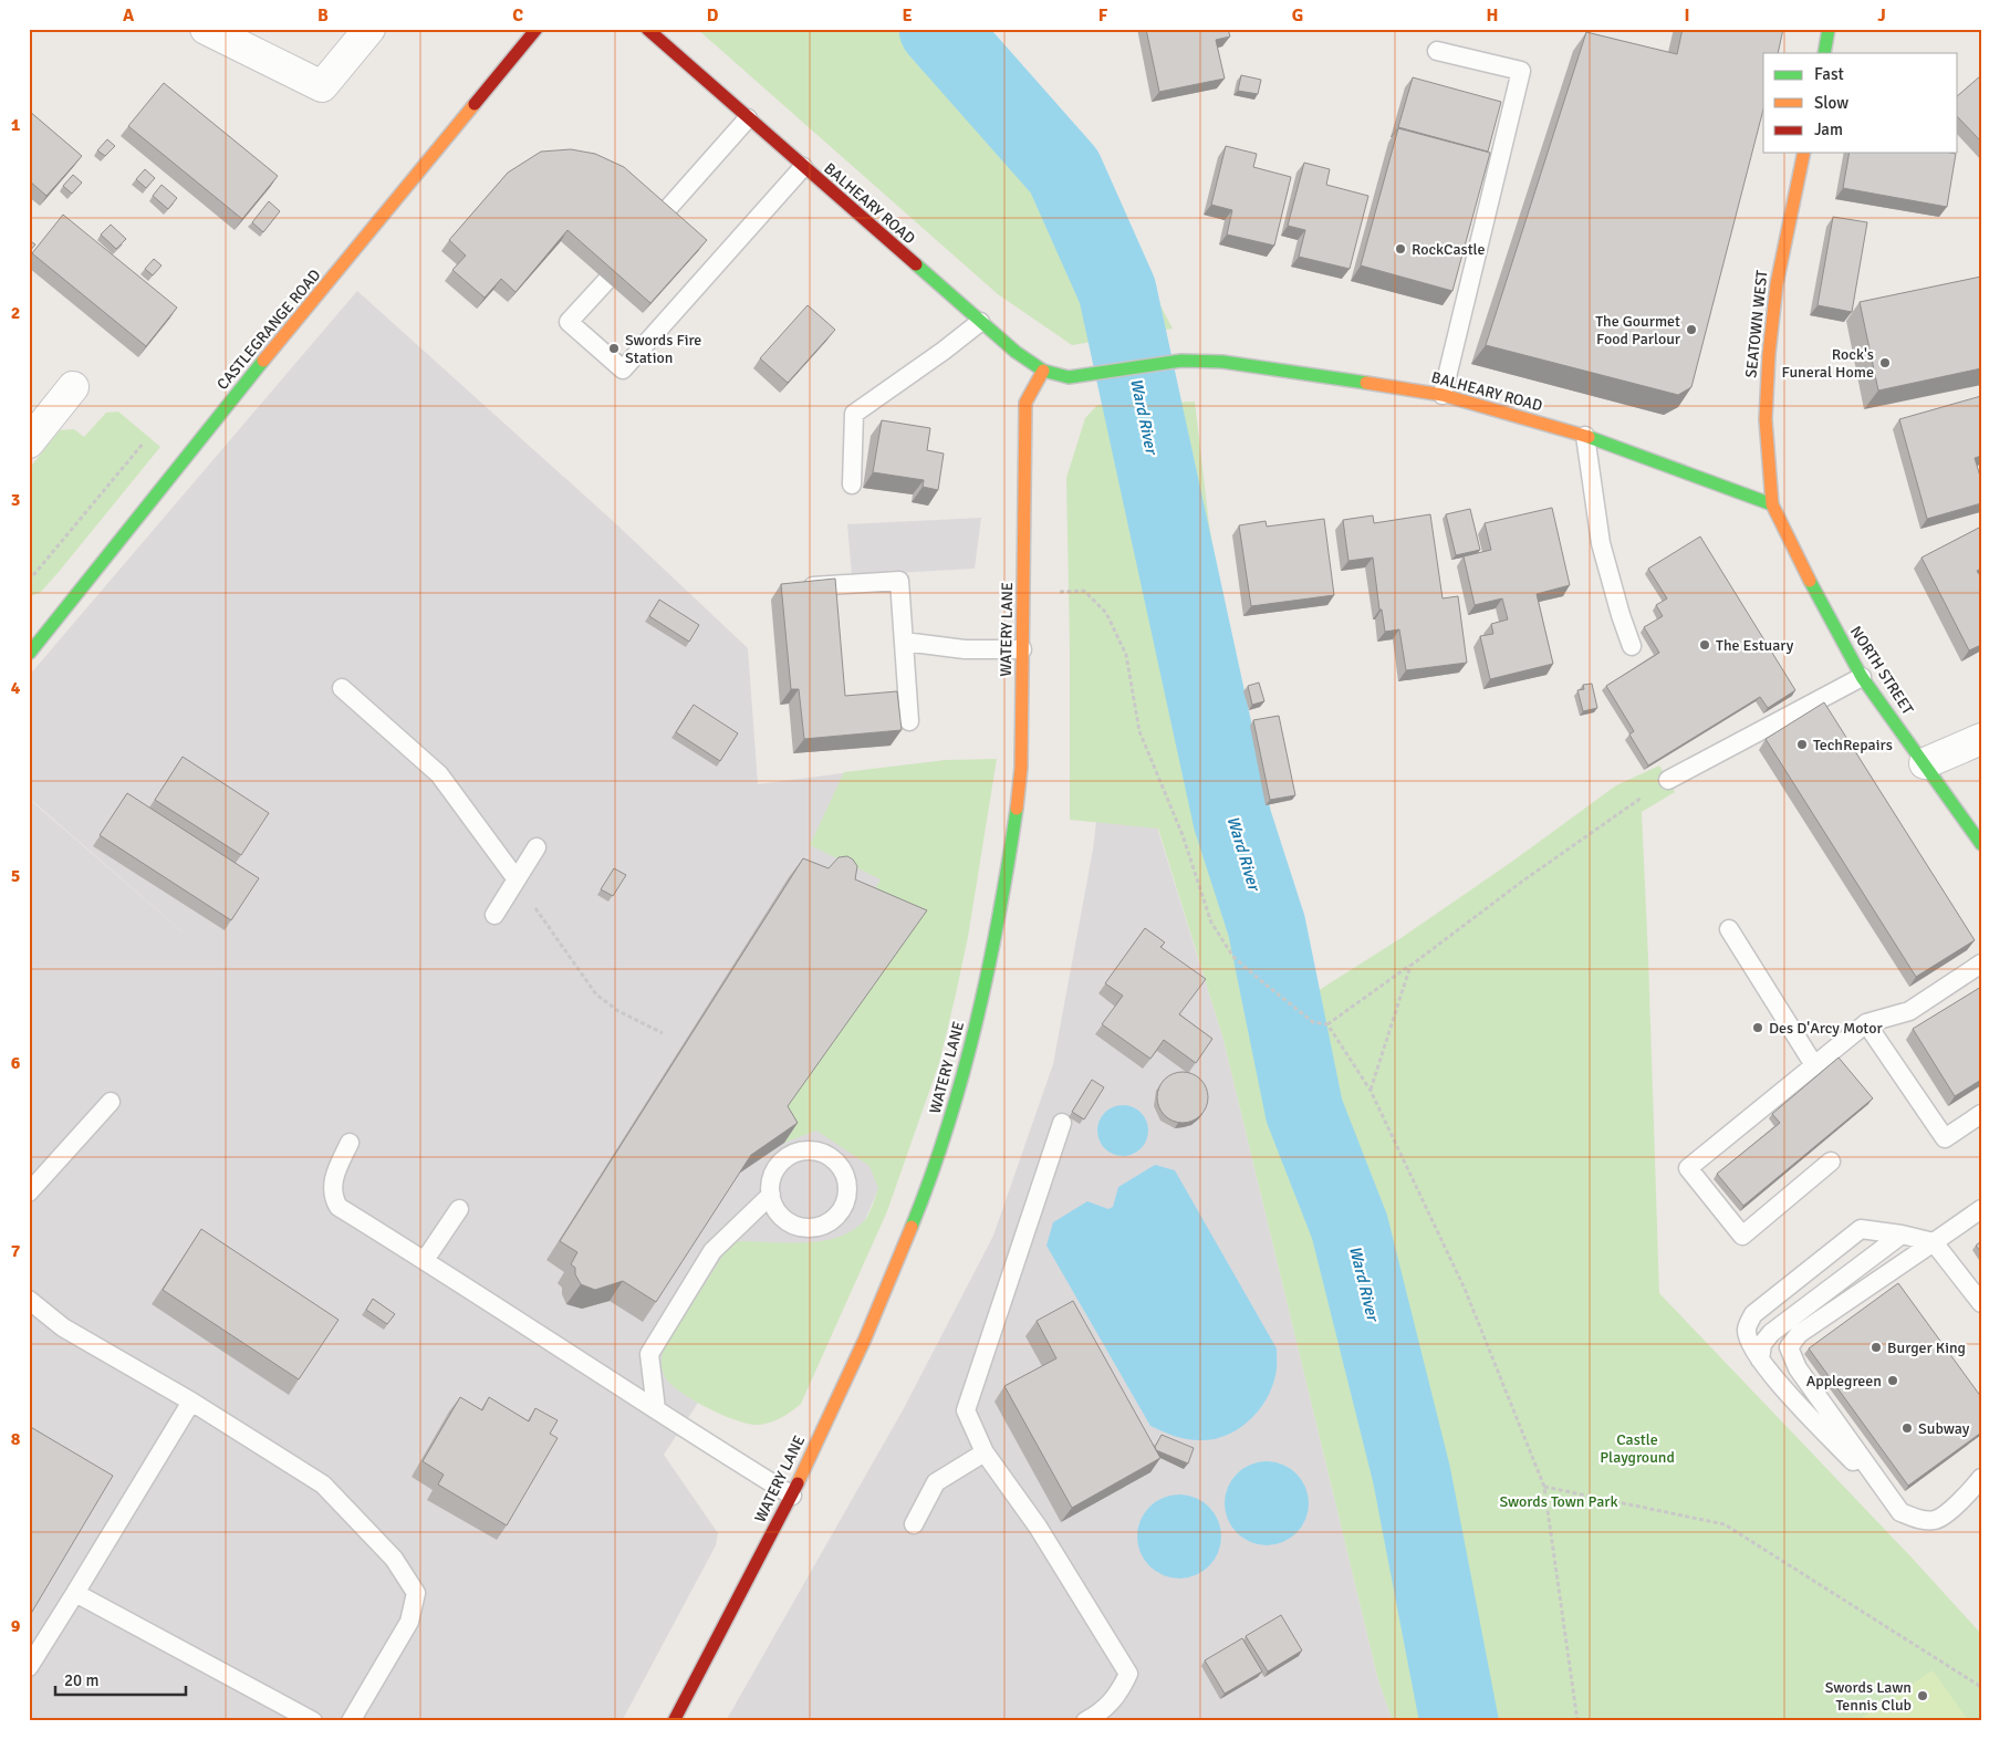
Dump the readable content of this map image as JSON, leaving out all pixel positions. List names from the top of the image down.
{
  "streets": {
    "main road": [
      "BALHEARY ROAD",
      "SEATOWN WEST",
      "CASTLEGRANGE ROAD",
      "WATERY LANE",
      "NORTH STREET"
    ]
  },
  "crossings": [
    ["BALHEARY ROAD", "SEATOWN WEST"],
    ["BALHEARY ROAD", "WATERY LANE"],
    ["BALHEARY ROAD", "NORTH STREET"],
    ["SEATOWN WEST", "NORTH STREET"]
  ],
  "water": ["Ward River"],
  "parks": ["Castle Playground", "Swords Town Park"],
  "places": [
    "RockCastle",
    "The Gourmet Food Parlour",
    "Swords Fire Station",
    "Rock's Funeral Home",
    "The Estuary",
    "TechRepairs",
    "Des D'Arcy Motor",
    "Burger King",
    "Applegreen",
    "Subway",
    "Swords Lawn Tennis Club"
  ],
  "legend": ["Fast", "Slow", "Jam"],
  "scale_bar": "20 m",
  "grid": {
    "columns": [
      "A",
      "B",
      "C",
      "D",
      "E",
      "F",
      "G",
      "H",
      "I",
      "J"
    ],
    "rows": [
      "1",
      "2",
      "3",
      "4",
      "5",
      "6",
      "7",
      "8",
      "9"
    ]
  }
}
